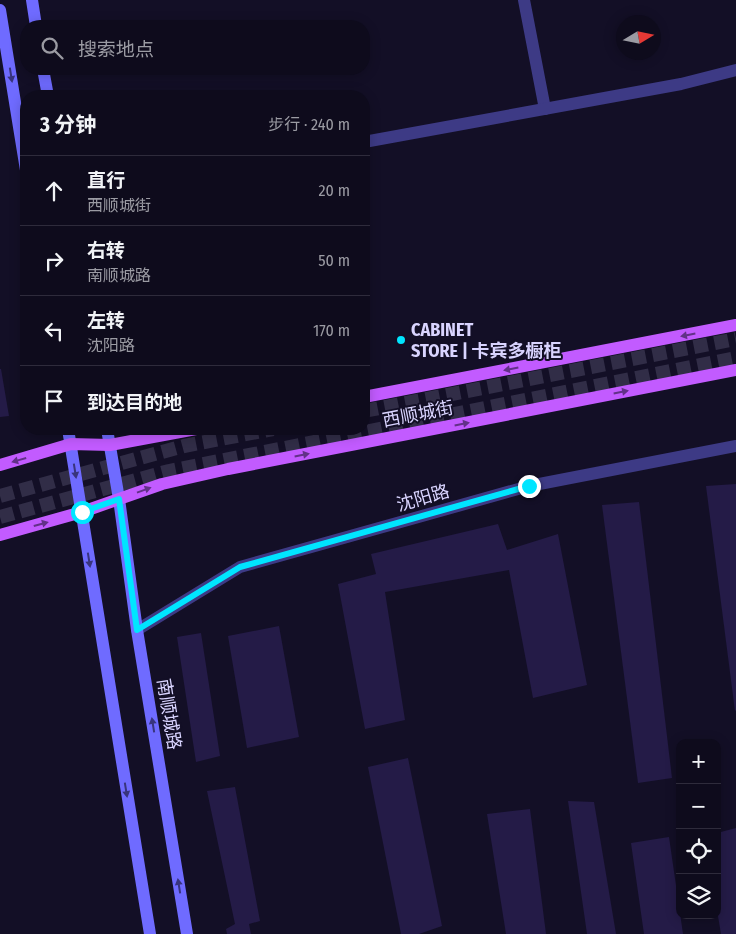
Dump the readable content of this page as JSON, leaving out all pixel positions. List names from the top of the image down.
{
  "streets": {
    "main road": ["西顺城街", "南顺城路"],
    "street": ["沈阳路"]
  },
  "crossings": [
    ["西顺城街", "南顺城路"],
    ["沈阳路", "南顺城路"]
  ],
  "places": ["CABINET STORE | 卡宾多橱柜"],
  "north": "right",
  "page": {
    "search": "搜索地点",
    "heading": ["3 分钟", "步行 · 240 m"],
    "list": [
      ["直行", "西顺城街", "20 m"],
      ["右转", "南顺城路", "50 m"],
      ["左转", "沈阳路", "170 m"],
      "到达目的地"
    ],
    "map_buttons": ["+", "−"]
  }
}
